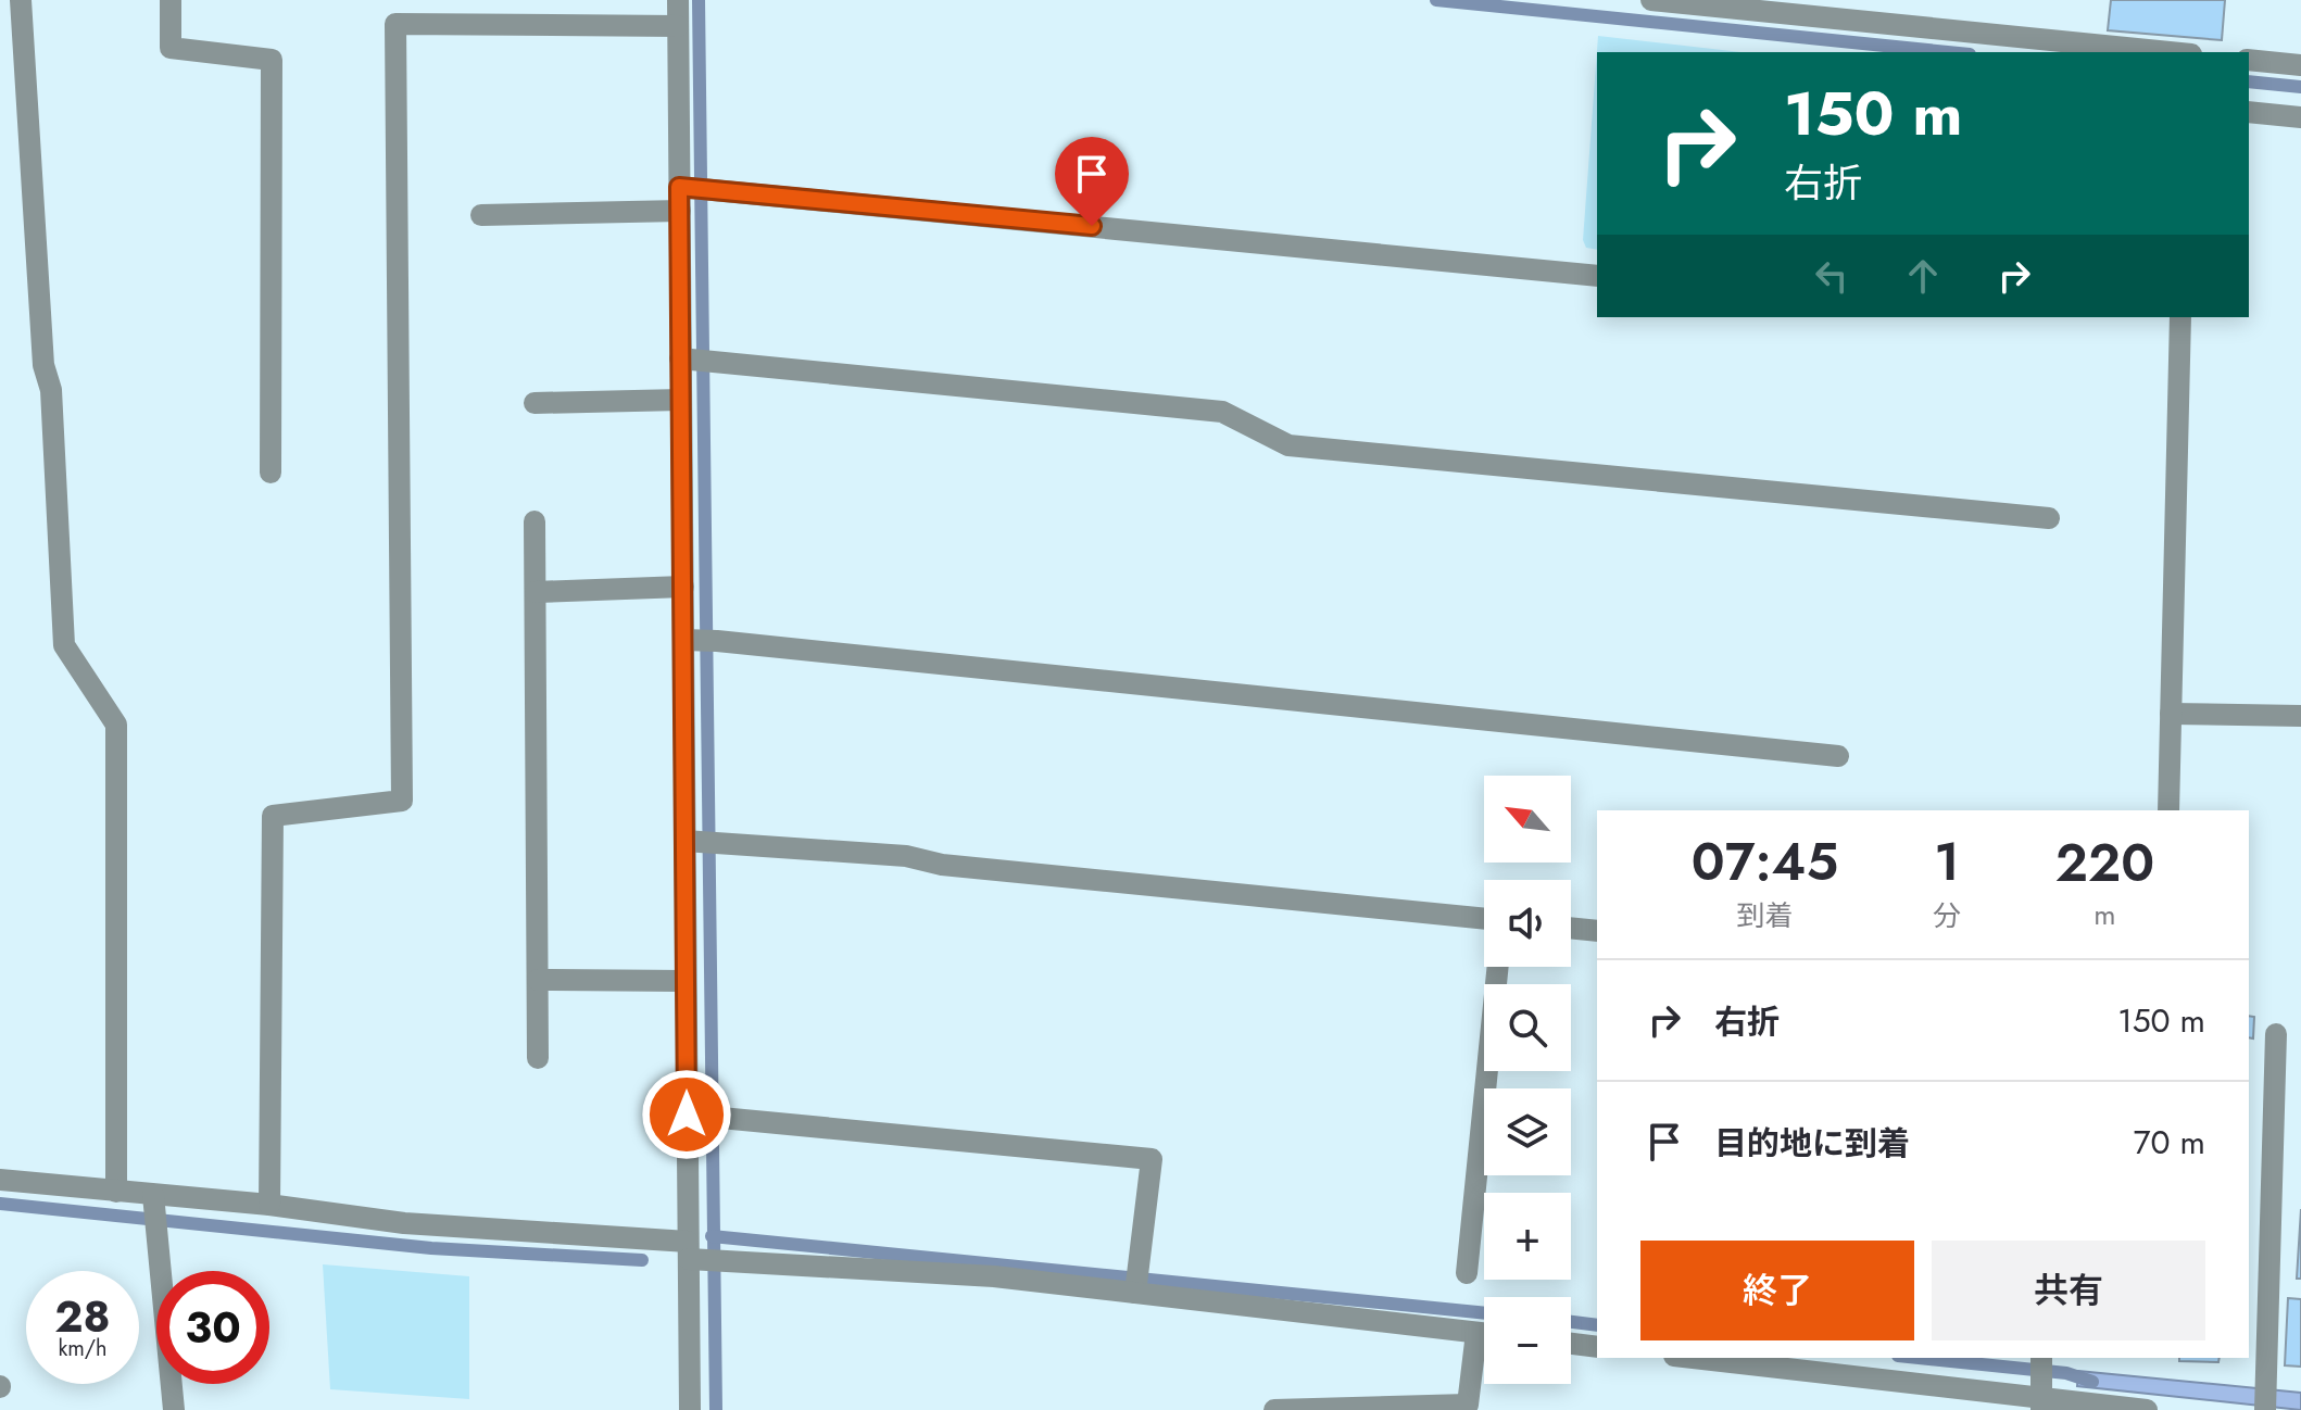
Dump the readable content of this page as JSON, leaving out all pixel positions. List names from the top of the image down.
{
  "north": "top left",
  "page": {
    "turn": ["150 m", "右折"],
    "map_buttons": ["+", "−"],
    "eta": [
      "07:45",
      "到着",
      "1",
      "分",
      "220",
      "m"
    ],
    "list": [
      {
        "name": "右折",
        "value": "150 m"
      },
      {
        "name": "目的地に到着",
        "value": "70 m"
      }
    ],
    "buttons": ["終了", "共有"],
    "speed": "28 km/h",
    "limit": "30"
  }
}
